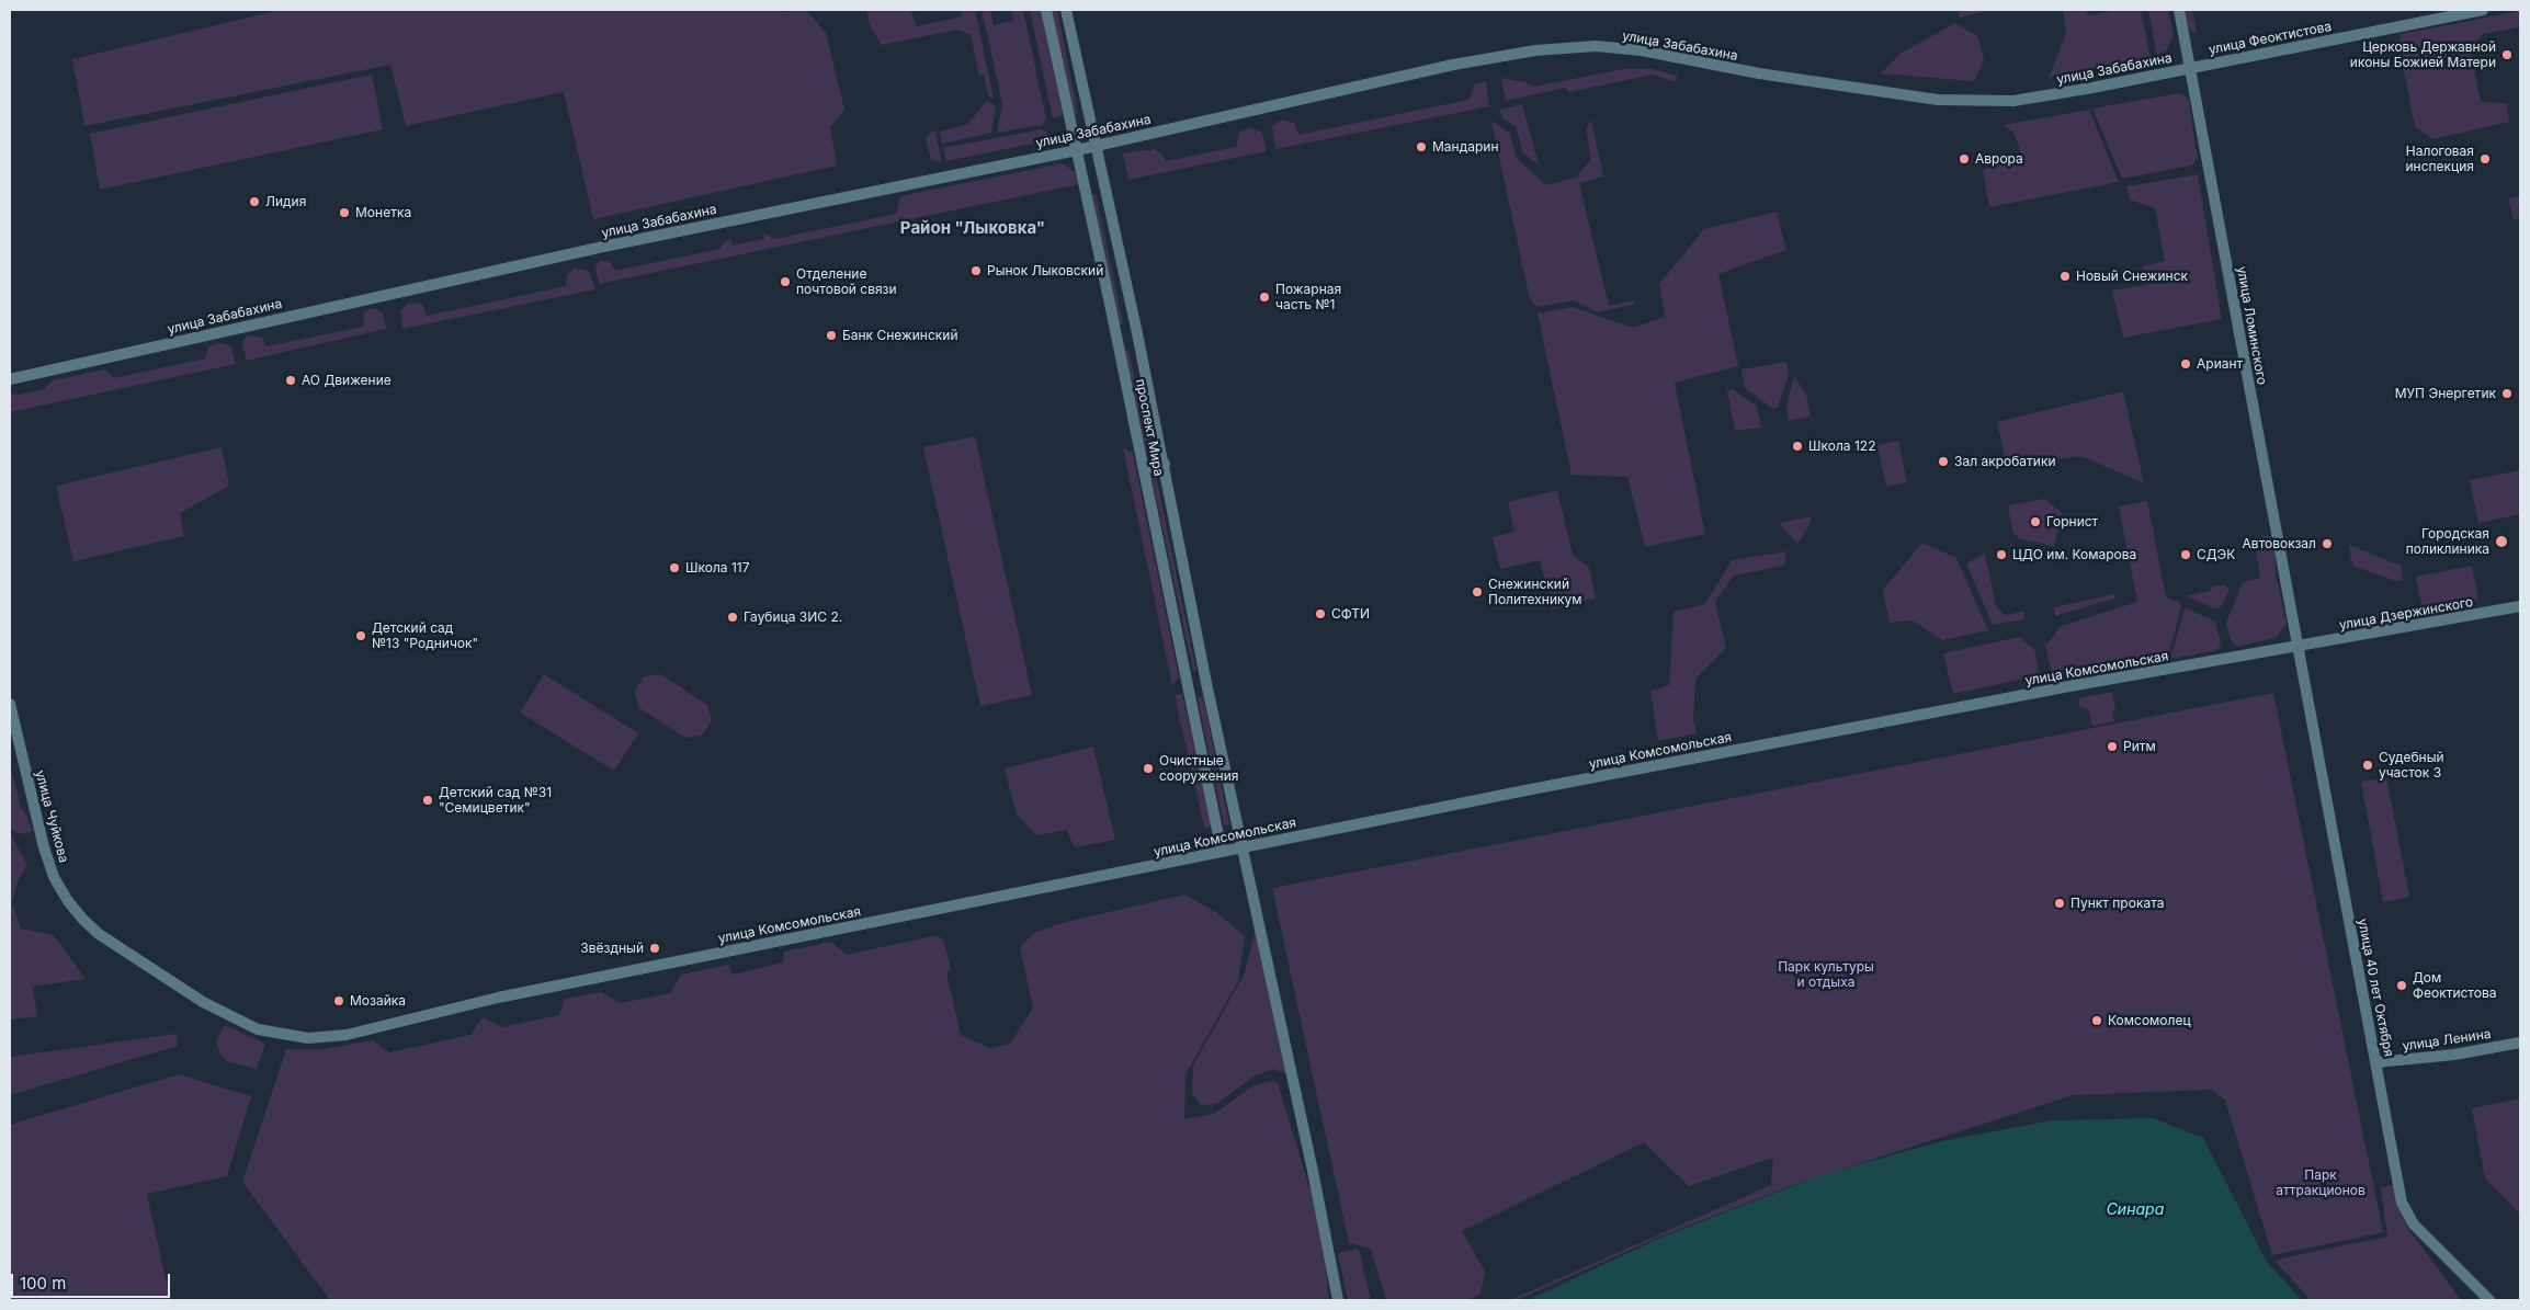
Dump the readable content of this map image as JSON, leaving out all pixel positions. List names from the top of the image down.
{
  "streets": {
    "street": [
      "улица Феоктистова",
      "улица Забабахина",
      "улица Ломинского",
      "проспект Мира",
      "улица Дзержинского",
      "улица Комсомольская",
      "улица Чуйкова",
      "улица 40 лет Октября",
      "улица Ленина"
    ]
  },
  "crossings": [
    ["улица Феоктистова", "улица Забабахина"],
    ["улица Феоктистова", "улица Ломинского"],
    ["улица Забабахина", "улица Ломинского"],
    ["улица Забабахина", "проспект Мира"],
    ["улица Ломинского", "улица Дзержинского"],
    ["улица Ломинского", "улица Комсомольская"],
    ["улица Ломинского", "улица 40 лет Октября"],
    ["проспект Мира", "улица Комсомольская"],
    ["улица Дзержинского", "улица Комсомольская"],
    ["улица Дзержинского", "улица 40 лет Октября"],
    ["улица Комсомольская", "улица Чуйкова"],
    ["улица Комсомольская", "улица 40 лет Октября"],
    ["улица 40 лет Октября", "улица Ленина"]
  ],
  "districts": ["Район \"Лыковка\""],
  "water": ["Синара"],
  "parks": ["Парк культуры и отдыха", "Парк аттракционов"],
  "places": [
    "Церковь Державной иконы Божией Матери",
    "Мандарин",
    "Аврора",
    "Налоговая инспекция",
    "Лидия",
    "Монетка",
    "Рынок Лыковский",
    "Новый Снежинск",
    "Отделение почтовой связи",
    "Пожарная часть №1",
    "Банк Снежинский",
    "Ариант",
    "АО Движение",
    "МУП Энергетик",
    "Школа 122",
    "Зал акробатики",
    "Горнист",
    "Городская поликлиника",
    "Автовокзал",
    "ЦДО им. Комарова",
    "СДЭК",
    "Школа 117",
    "Снежинский Политехникум",
    "СФТИ",
    "Гаубица ЗИС 2.",
    "Детский сад №13 \"Родничок\"",
    "Ритм",
    "Судебный участок 3",
    "Очистные сооружения",
    "Детский сад №31 \"Семицветик\"",
    "Пункт проката",
    "Звёздный",
    "Дом Феоктистова",
    "Мозайка",
    "Комсомолец"
  ],
  "scale_bar": "100 m"
}
